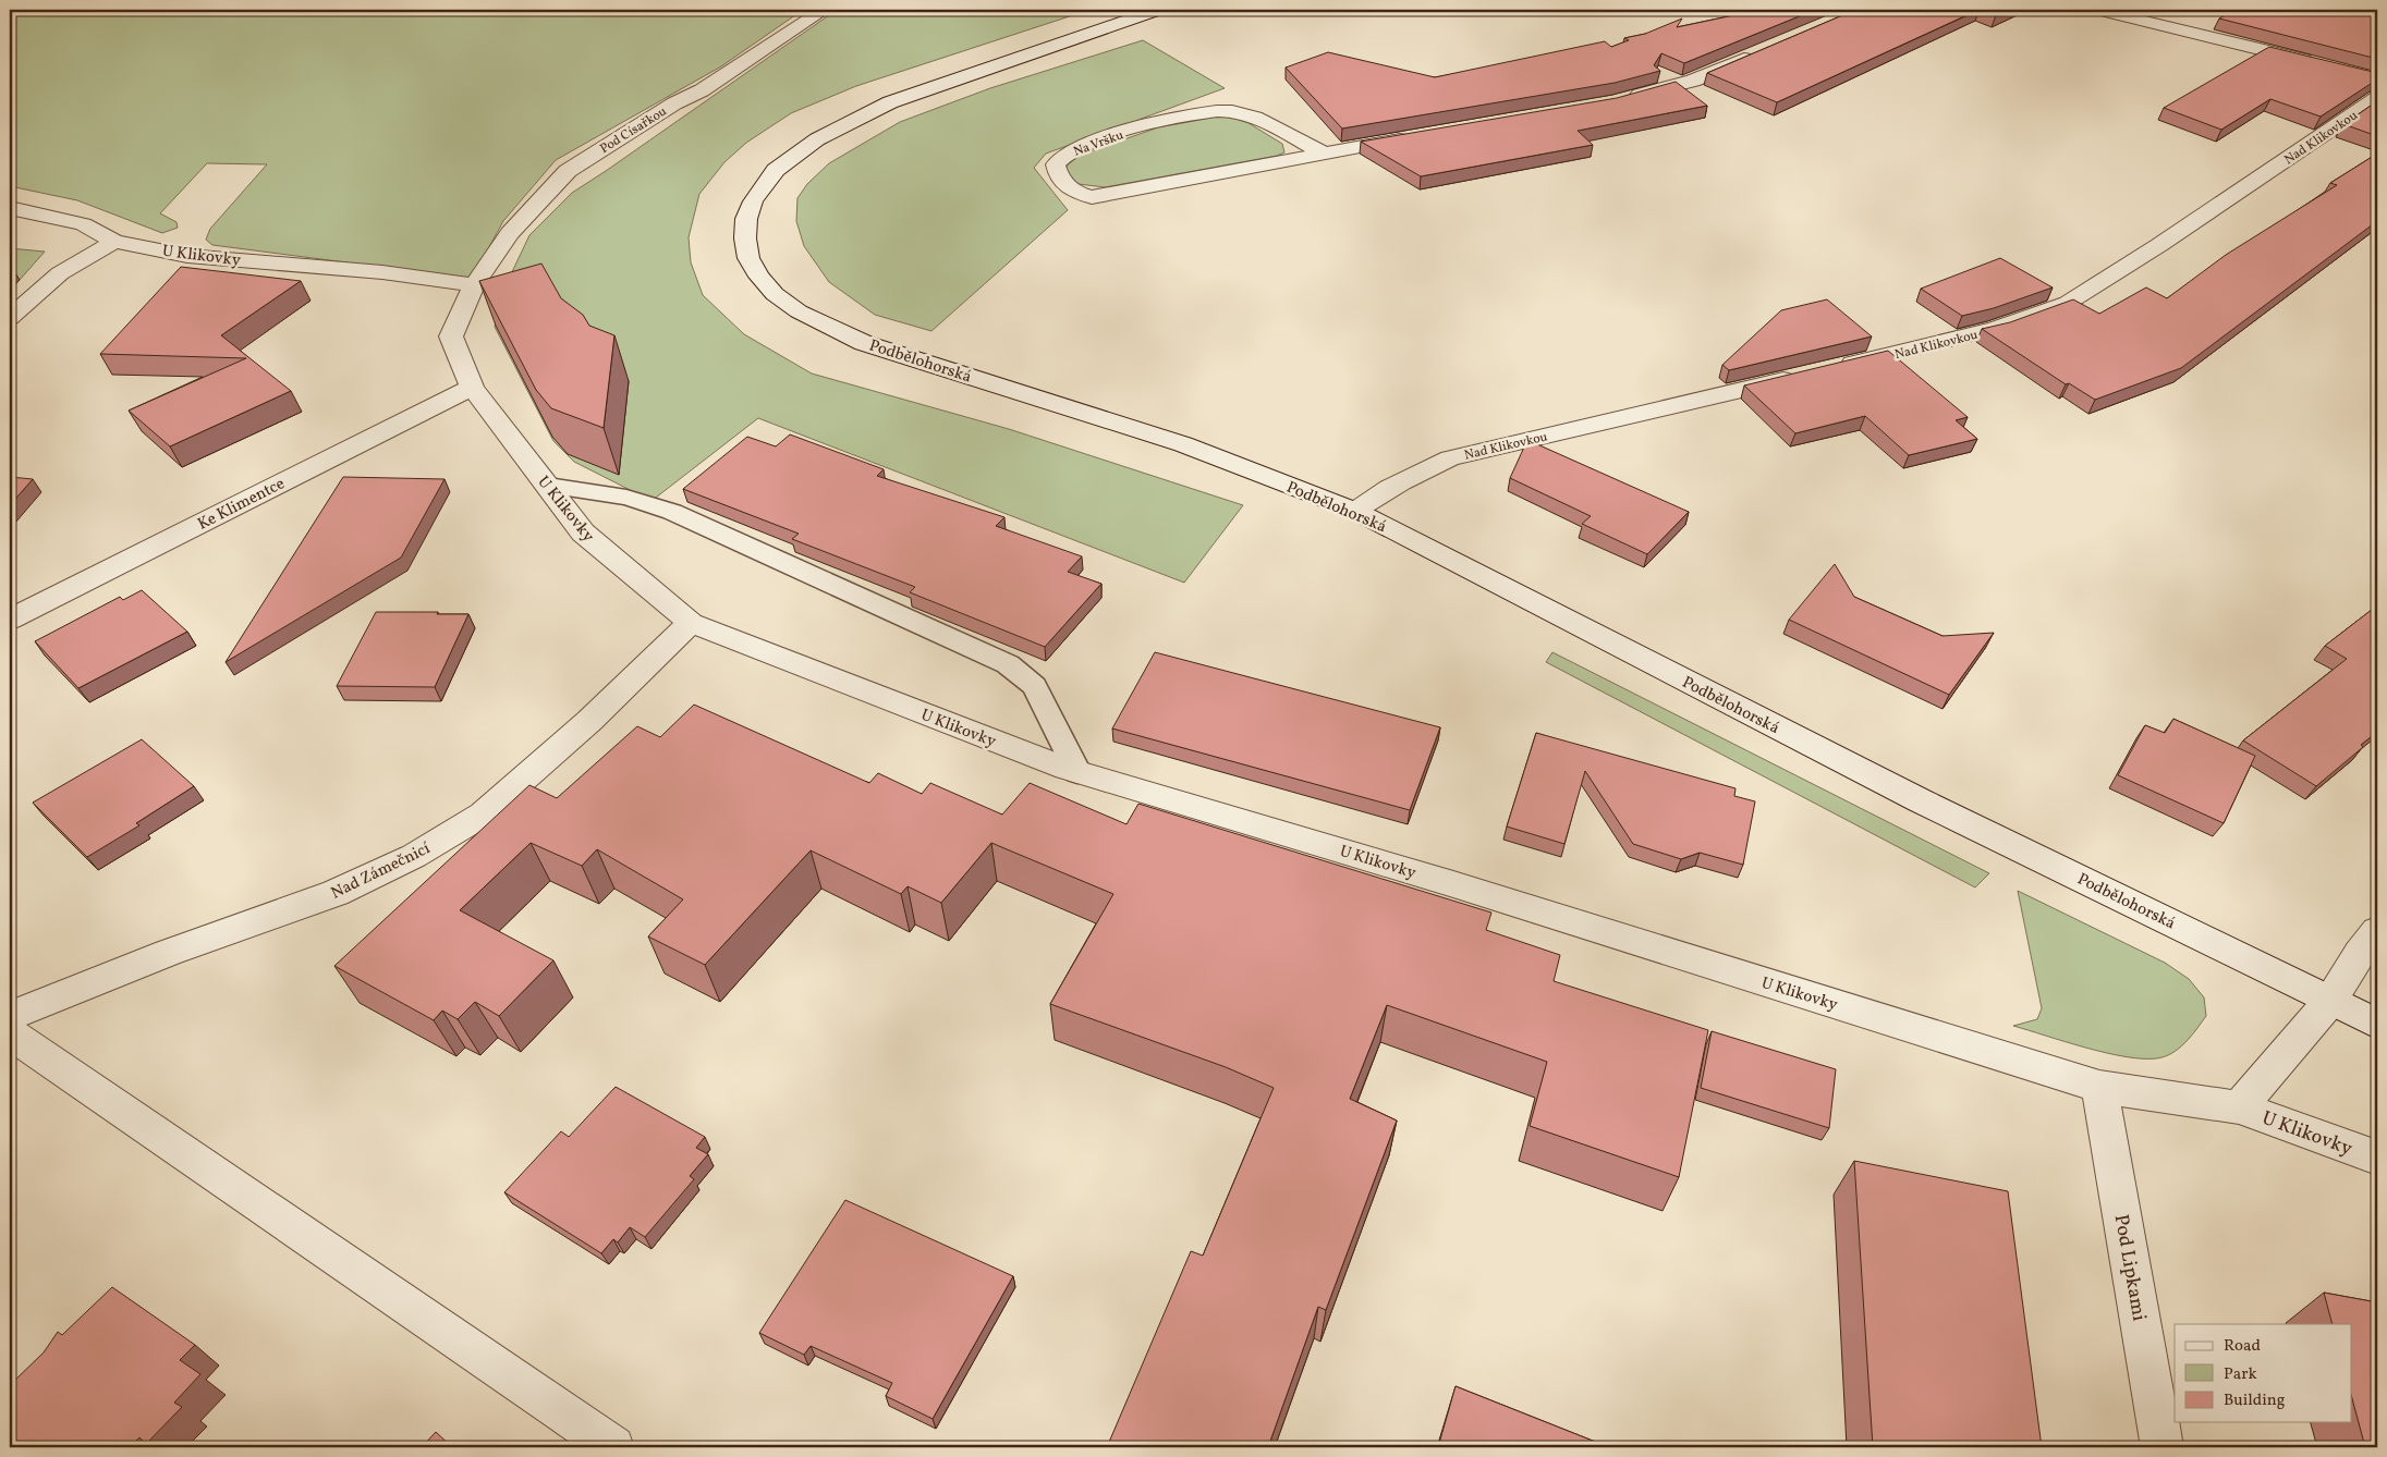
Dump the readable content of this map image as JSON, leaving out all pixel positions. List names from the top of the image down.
{
  "streets": {
    "street": [
      "Pod Císařkou",
      "Nad Klikovkou",
      "Na Vršku",
      "U Klikovky",
      "Podbělohorská",
      "Ke Klimentce",
      "Nad Zámečnicí",
      "Pod Lipkami"
    ]
  },
  "crossings": [
    ["Pod Císařkou", "U Klikovky"],
    ["Nad Klikovkou", "Podbělohorská"],
    ["U Klikovky", "Ke Klimentce"],
    ["U Klikovky", "Nad Zámečnicí"],
    ["U Klikovky", "Pod Lipkami"]
  ],
  "legend": ["Road", "Park", "Building"]
}
